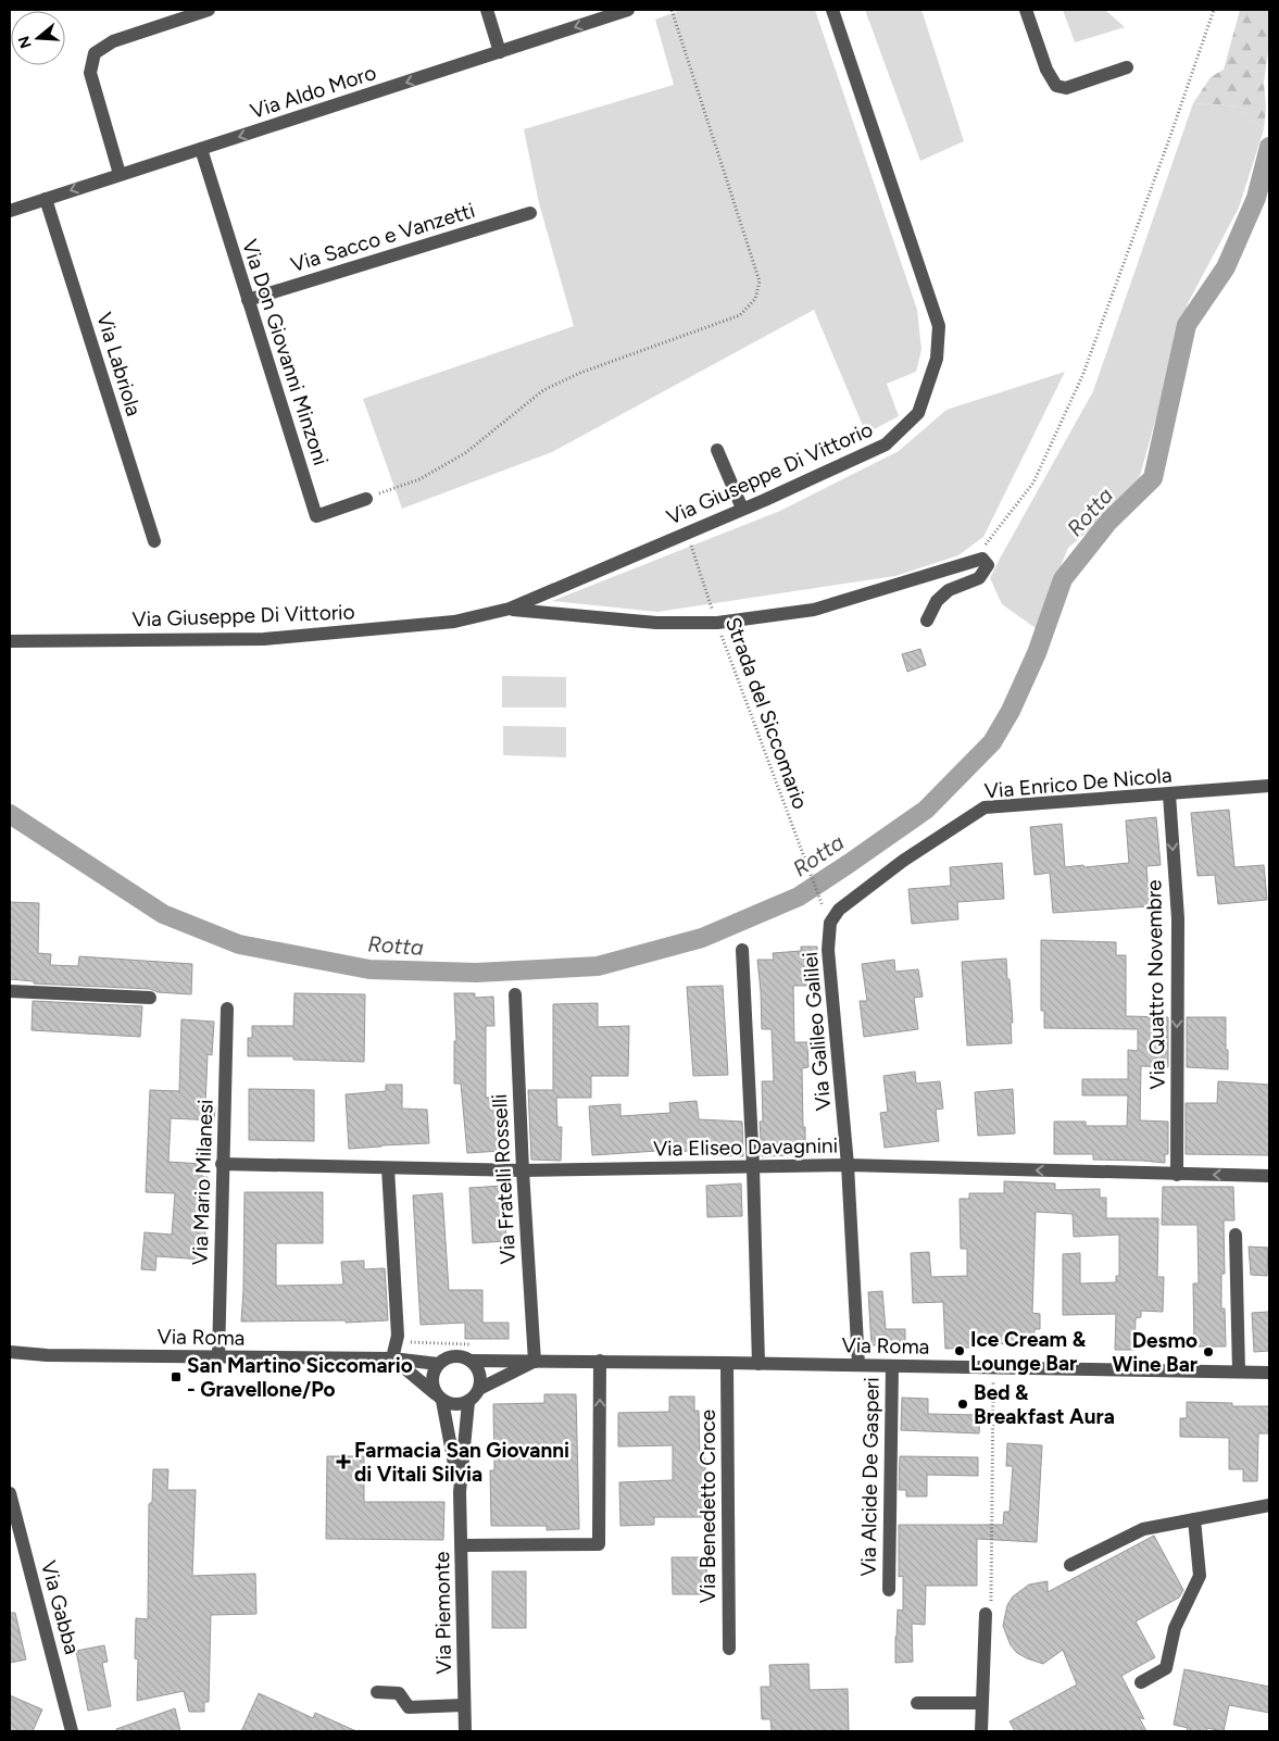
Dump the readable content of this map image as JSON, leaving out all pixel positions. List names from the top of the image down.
{
  "streets": {
    "street": [
      "Via Aldo Moro",
      "Via Sacco e Vanzetti",
      "Via Don Giovanni Minzoni",
      "Via Labriola",
      "Via Giuseppe Di Vittorio",
      "Via Enrico De Nicola",
      "Via Quattro Novembre",
      "Via Galileo Galilei",
      "Via Eliseo Davagnini",
      "Via Fratelli Rosselli",
      "Via Mario Milanesi",
      "Via Roma",
      "Via Alcide De Gasperi",
      "Via Benedetto Croce",
      "Via Gabba",
      "Via Piemonte"
    ],
    "path": ["Strada del Siccomario"]
  },
  "crossings": [
    ["Via Aldo Moro", "Via Don Giovanni Minzoni"],
    ["Via Aldo Moro", "Via Labriola"],
    ["Via Sacco e Vanzetti", "Via Don Giovanni Minzoni"],
    ["Via Giuseppe Di Vittorio", "Strada del Siccomario"],
    ["Via Enrico De Nicola", "Via Quattro Novembre"],
    ["Via Enrico De Nicola", "Via Galileo Galilei"],
    ["Via Quattro Novembre", "Via Eliseo Davagnini"],
    ["Via Galileo Galilei", "Via Eliseo Davagnini"],
    ["Via Galileo Galilei", "Via Roma"],
    ["Via Eliseo Davagnini", "Via Fratelli Rosselli"],
    ["Via Eliseo Davagnini", "Via Mario Milanesi"],
    ["Via Fratelli Rosselli", "Via Roma"],
    ["Via Mario Milanesi", "Via Roma"],
    ["Via Roma", "Via Alcide De Gasperi"],
    ["Via Roma", "Via Benedetto Croce"],
    ["Via Roma", "Via Piemonte"]
  ],
  "one_way": ["Via Aldo Moro", "Via Quattro Novembre", "Via Eliseo Davagnini"],
  "water": ["Rotta"],
  "places": {
    "other": ["Ice Cream & Lounge Bar", "Desmo Wine Bar", "Bed & Breakfast Aura"],
    "transit": ["San Martino Siccomario - Gravellone/Po"],
    "health": ["Farmacia San Giovanni di Vitali Silvia"]
  },
  "north": "left"
}
